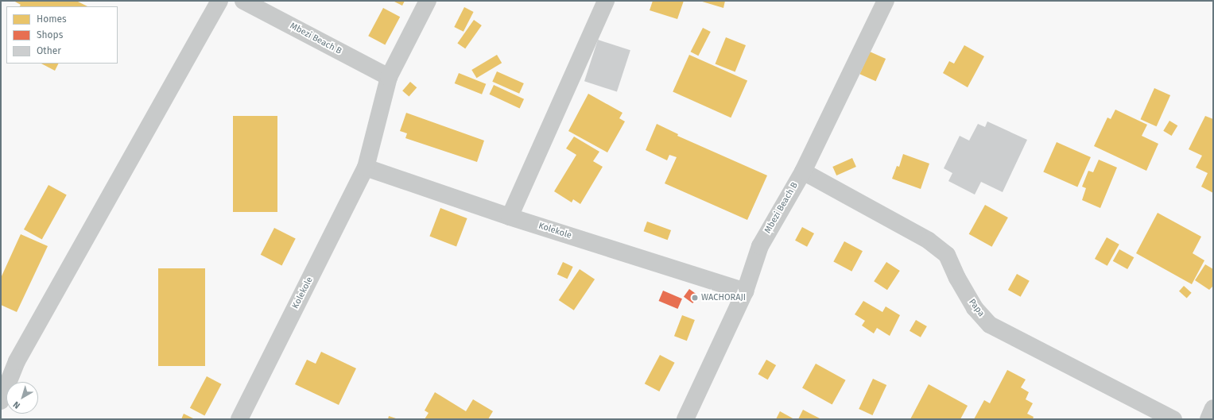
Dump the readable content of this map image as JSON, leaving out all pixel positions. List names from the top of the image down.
{
  "streets": {
    "street": ["Mbezi Beach B", "Kolekole", "Papa"]
  },
  "crossings": [
    ["Mbezi Beach B", "Kolekole"],
    ["Mbezi Beach B", "Papa"]
  ],
  "places": ["WACHORAJI"],
  "legend": ["Homes", "Shops", "Other"],
  "north": "bottom left"
}
